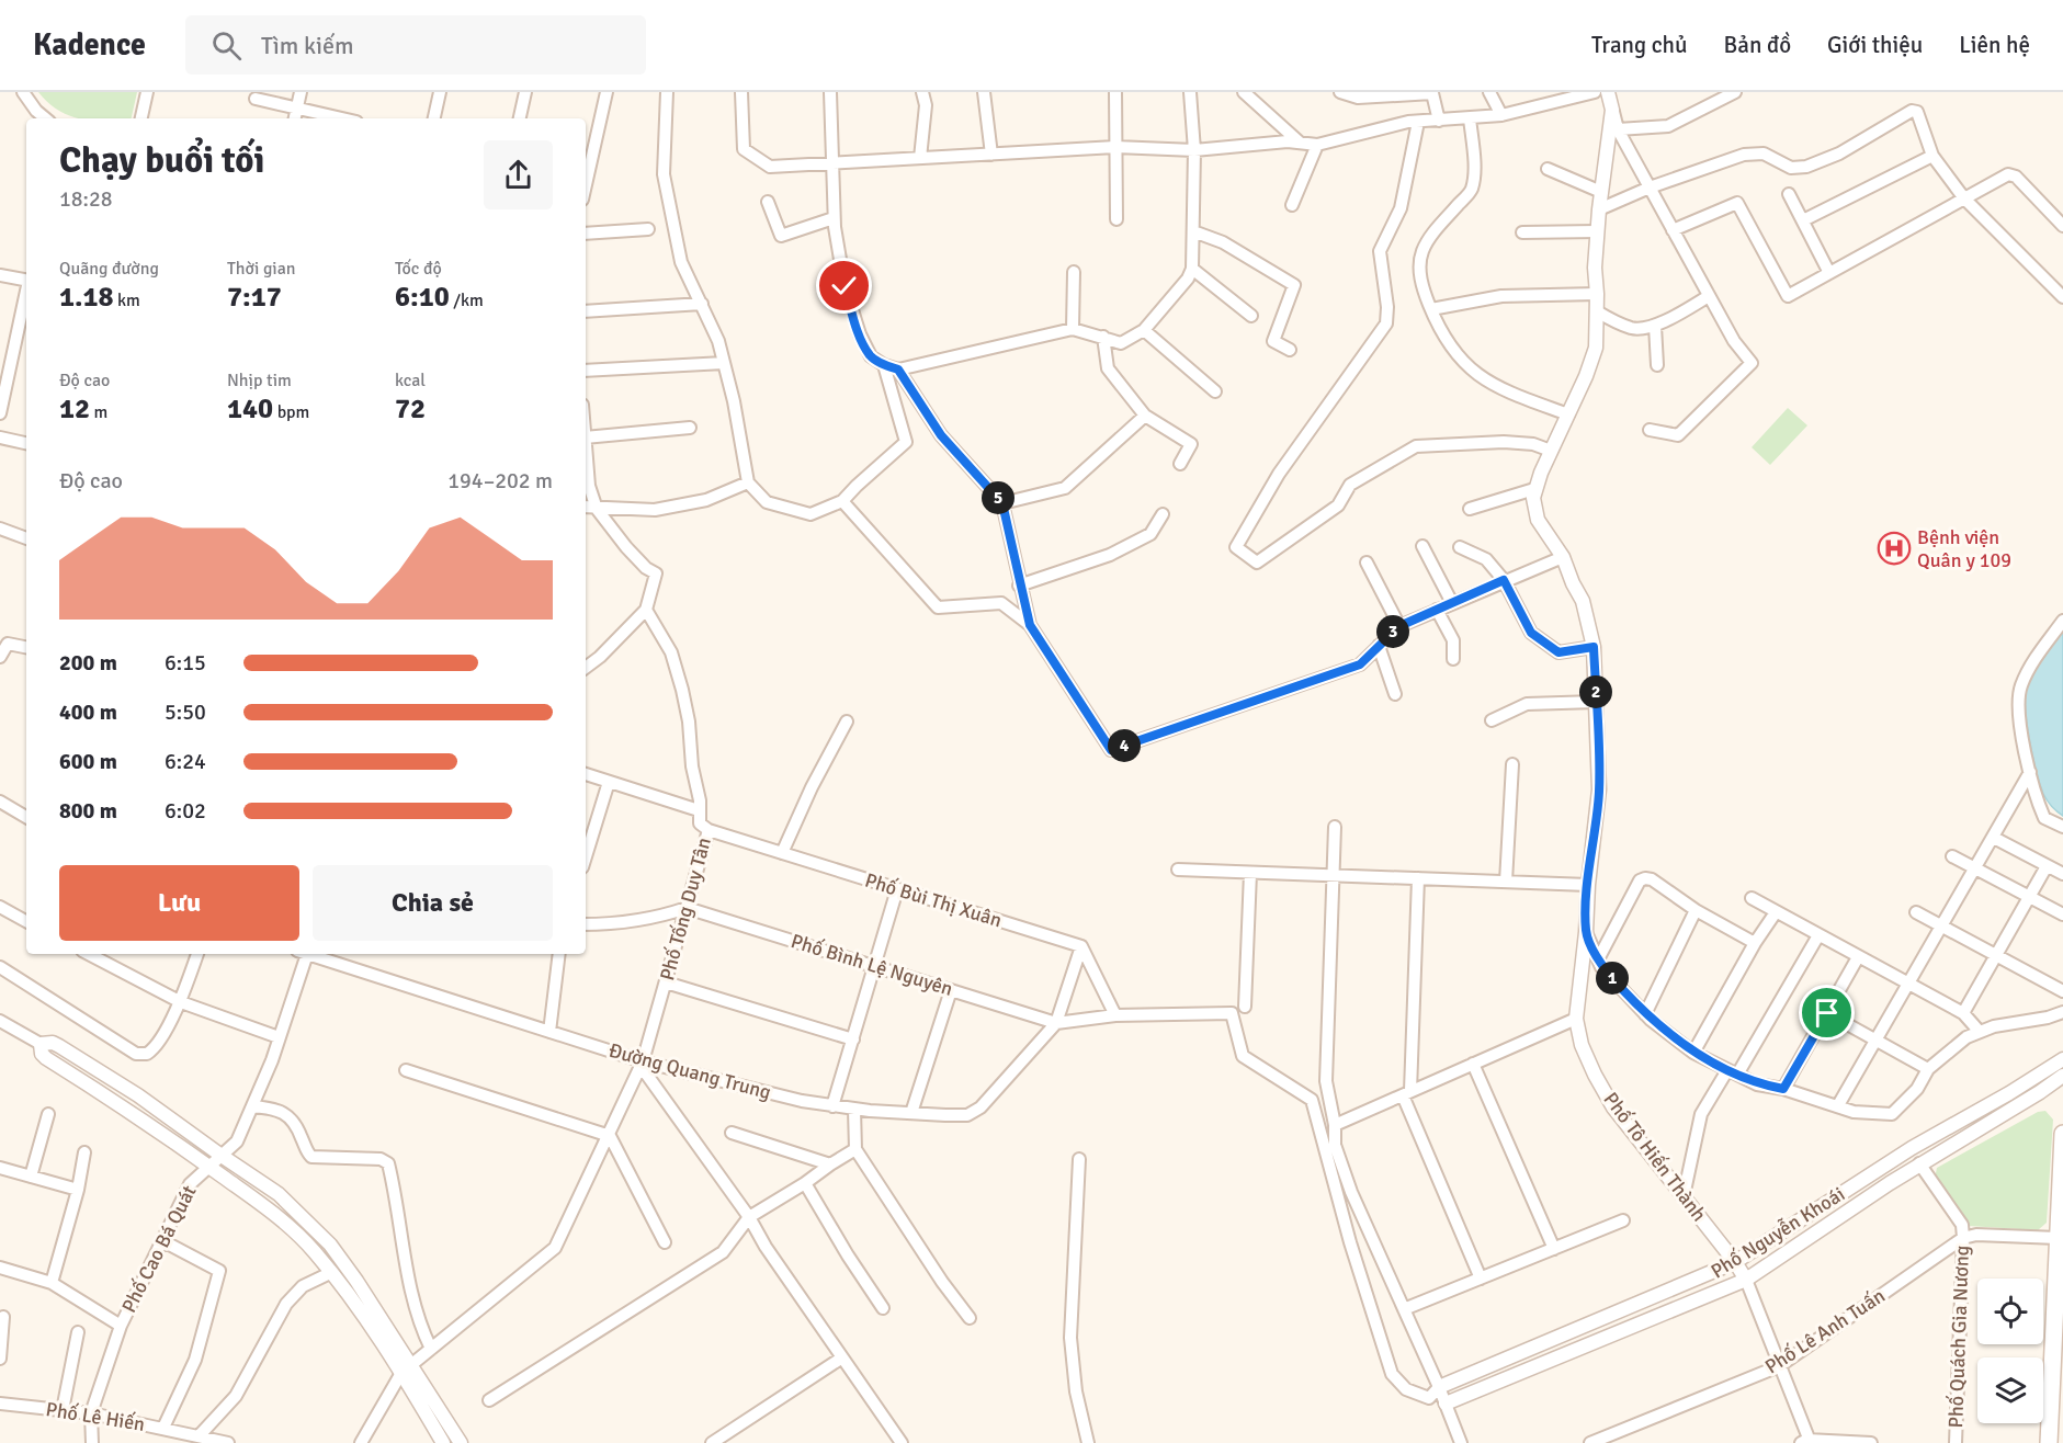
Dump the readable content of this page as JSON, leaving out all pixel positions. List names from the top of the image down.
{
  "streets": {
    "street": [
      "Phố Bùi Thị Xuân",
      "Phố Tống Duy Tân",
      "Phố Bình Lệ Nguyên",
      "Đường Quang Trung",
      "Phố Tô Hiến Thành",
      "Phố Nguyễn Khoái",
      "Phố Cao Bá Quát",
      "Phố Lê Anh Tuấn",
      "Phố Quách Gia Nương",
      "Phố Lê Hiến"
    ]
  },
  "crossings": [
    ["Phố Bùi Thị Xuân", "Phố Tống Duy Tân"],
    ["Phố Tống Duy Tân", "Phố Bình Lệ Nguyên"],
    ["Phố Tống Duy Tân", "Đường Quang Trung"],
    ["Phố Bình Lệ Nguyên", "Đường Quang Trung"],
    ["Phố Tô Hiến Thành", "Phố Nguyễn Khoái"],
    ["Phố Tô Hiến Thành", "Phố Lê Anh Tuấn"],
    ["Phố Nguyễn Khoái", "Phố Quách Gia Nương"],
    ["Phố Cao Bá Quát", "Phố Lê Hiến"],
    ["Phố Lê Anh Tuấn", "Phố Quách Gia Nương"]
  ],
  "places": {
    "hospital": ["Bệnh viện Quân y 109"]
  },
  "page": {
    "header": "Kadence",
    "search": "Tìm kiếm",
    "nav": [
      "Trang chủ",
      "Bản đồ",
      "Giới thiệu",
      "Liên hệ"
    ],
    "heading": ["Chạy buổi tối", "18:28"],
    "stats": [
      ["Quãng đường", "1.18 km"],
      ["Thời gian", "7:17"],
      ["Tốc độ", "6:10 /km"],
      ["Độ cao", "12 m"],
      ["Nhịp tim", "140 bpm"],
      ["kcal", "72"]
    ],
    "chart": ["Độ cao", "194–202 m"],
    "pins": [
      "5",
      "3",
      "2",
      "4",
      "1"
    ],
    "list": [
      {
        "name": "200 m",
        "note": "6:15"
      },
      {
        "name": "400 m",
        "note": "5:50"
      },
      {
        "name": "600 m",
        "note": "6:24"
      },
      {
        "name": "800 m",
        "note": "6:02"
      }
    ],
    "buttons": ["Lưu", "Chia sẻ"]
  }
}
